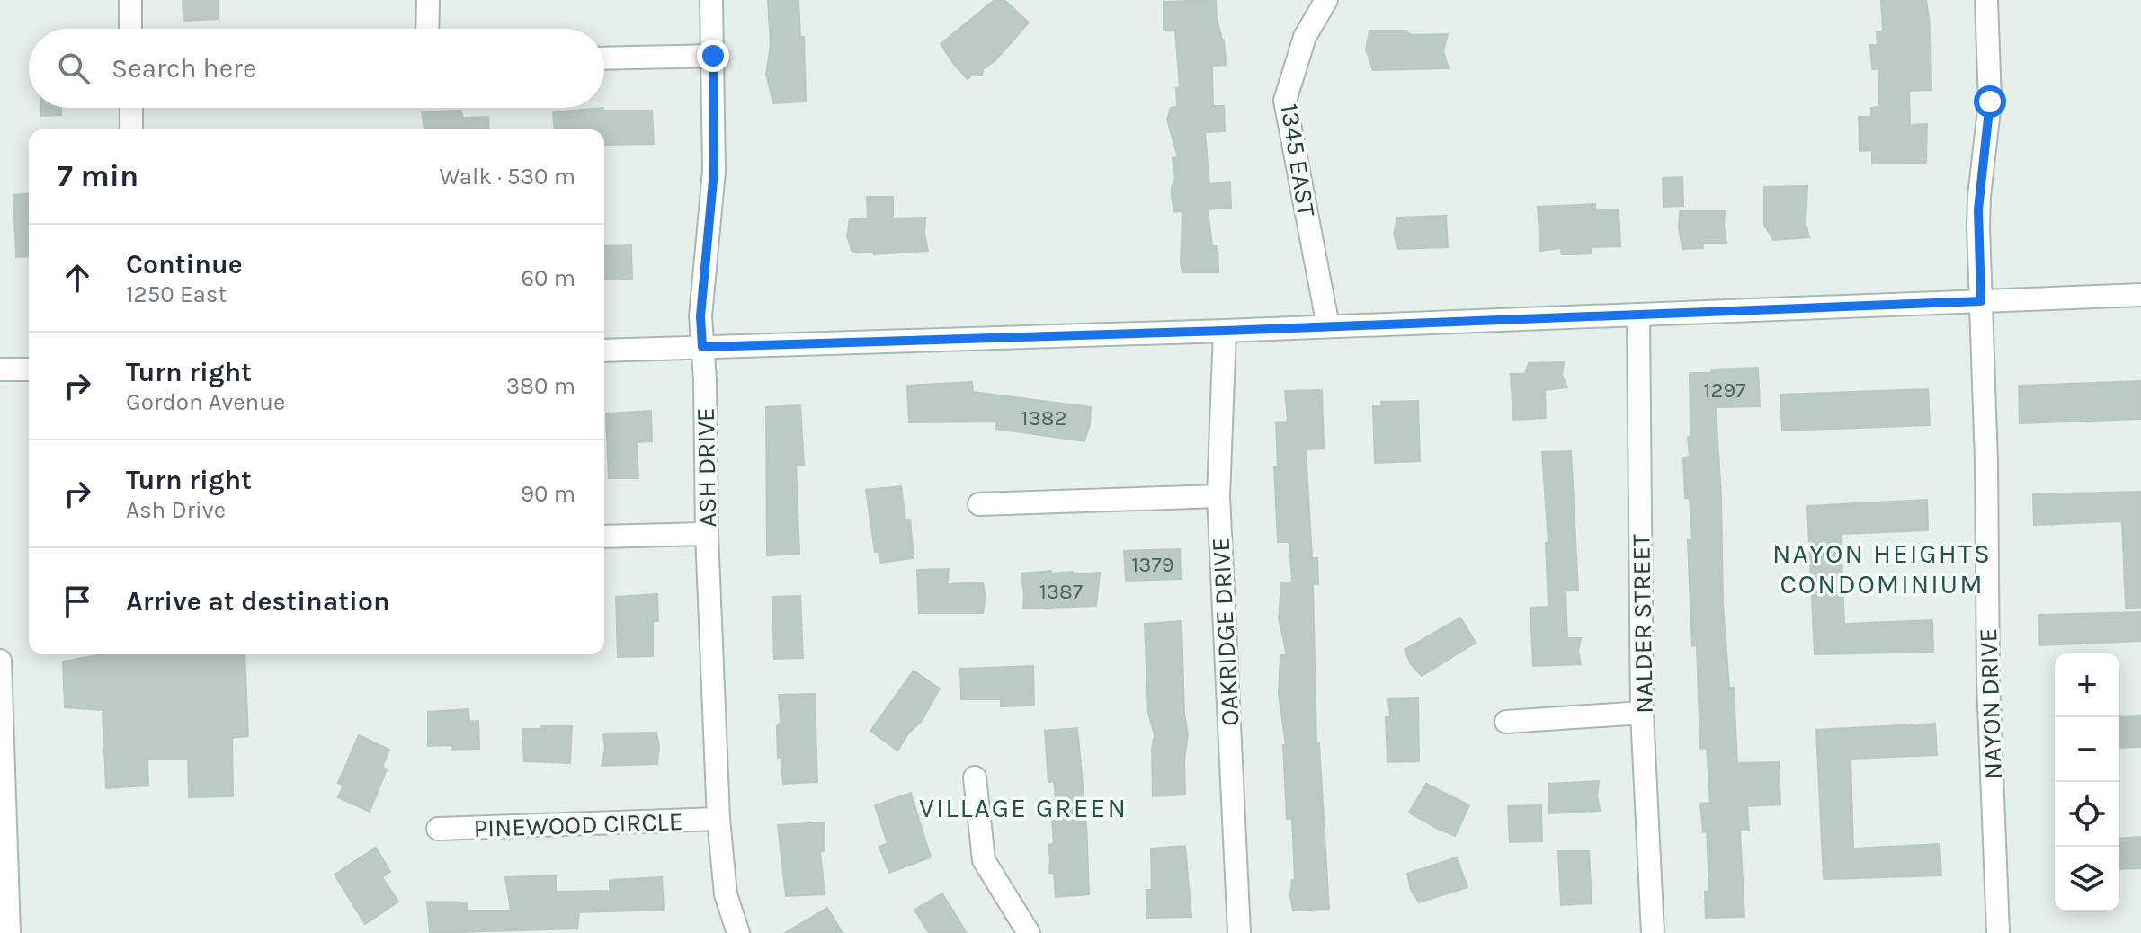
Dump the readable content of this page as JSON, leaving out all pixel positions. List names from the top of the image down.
{
  "streets": {
    "street": [
      "1345 EAST",
      "ASH DRIVE",
      "NALDER STREET",
      "OAKRIDGE DRIVE",
      "NAYON DRIVE",
      "PINEWOOD CIRCLE"
    ]
  },
  "crossings": [
    ["ASH DRIVE", "PINEWOOD CIRCLE"]
  ],
  "districts": ["NAYON HEIGHTS CONDOMINIUM", "VILLAGE GREEN"],
  "house_numbers": [
    "1297",
    "1382",
    "1379",
    "1387"
  ],
  "page": {
    "search": "Search here",
    "heading": ["7 min", "Walk · 530 m"],
    "list": [
      ["Continue", "1250 East", "60 m"],
      ["Turn right", "Gordon Avenue", "380 m"],
      ["Turn right", "Ash Drive", "90 m"],
      "Arrive at destination"
    ],
    "map_buttons": ["+", "−"]
  }
}
